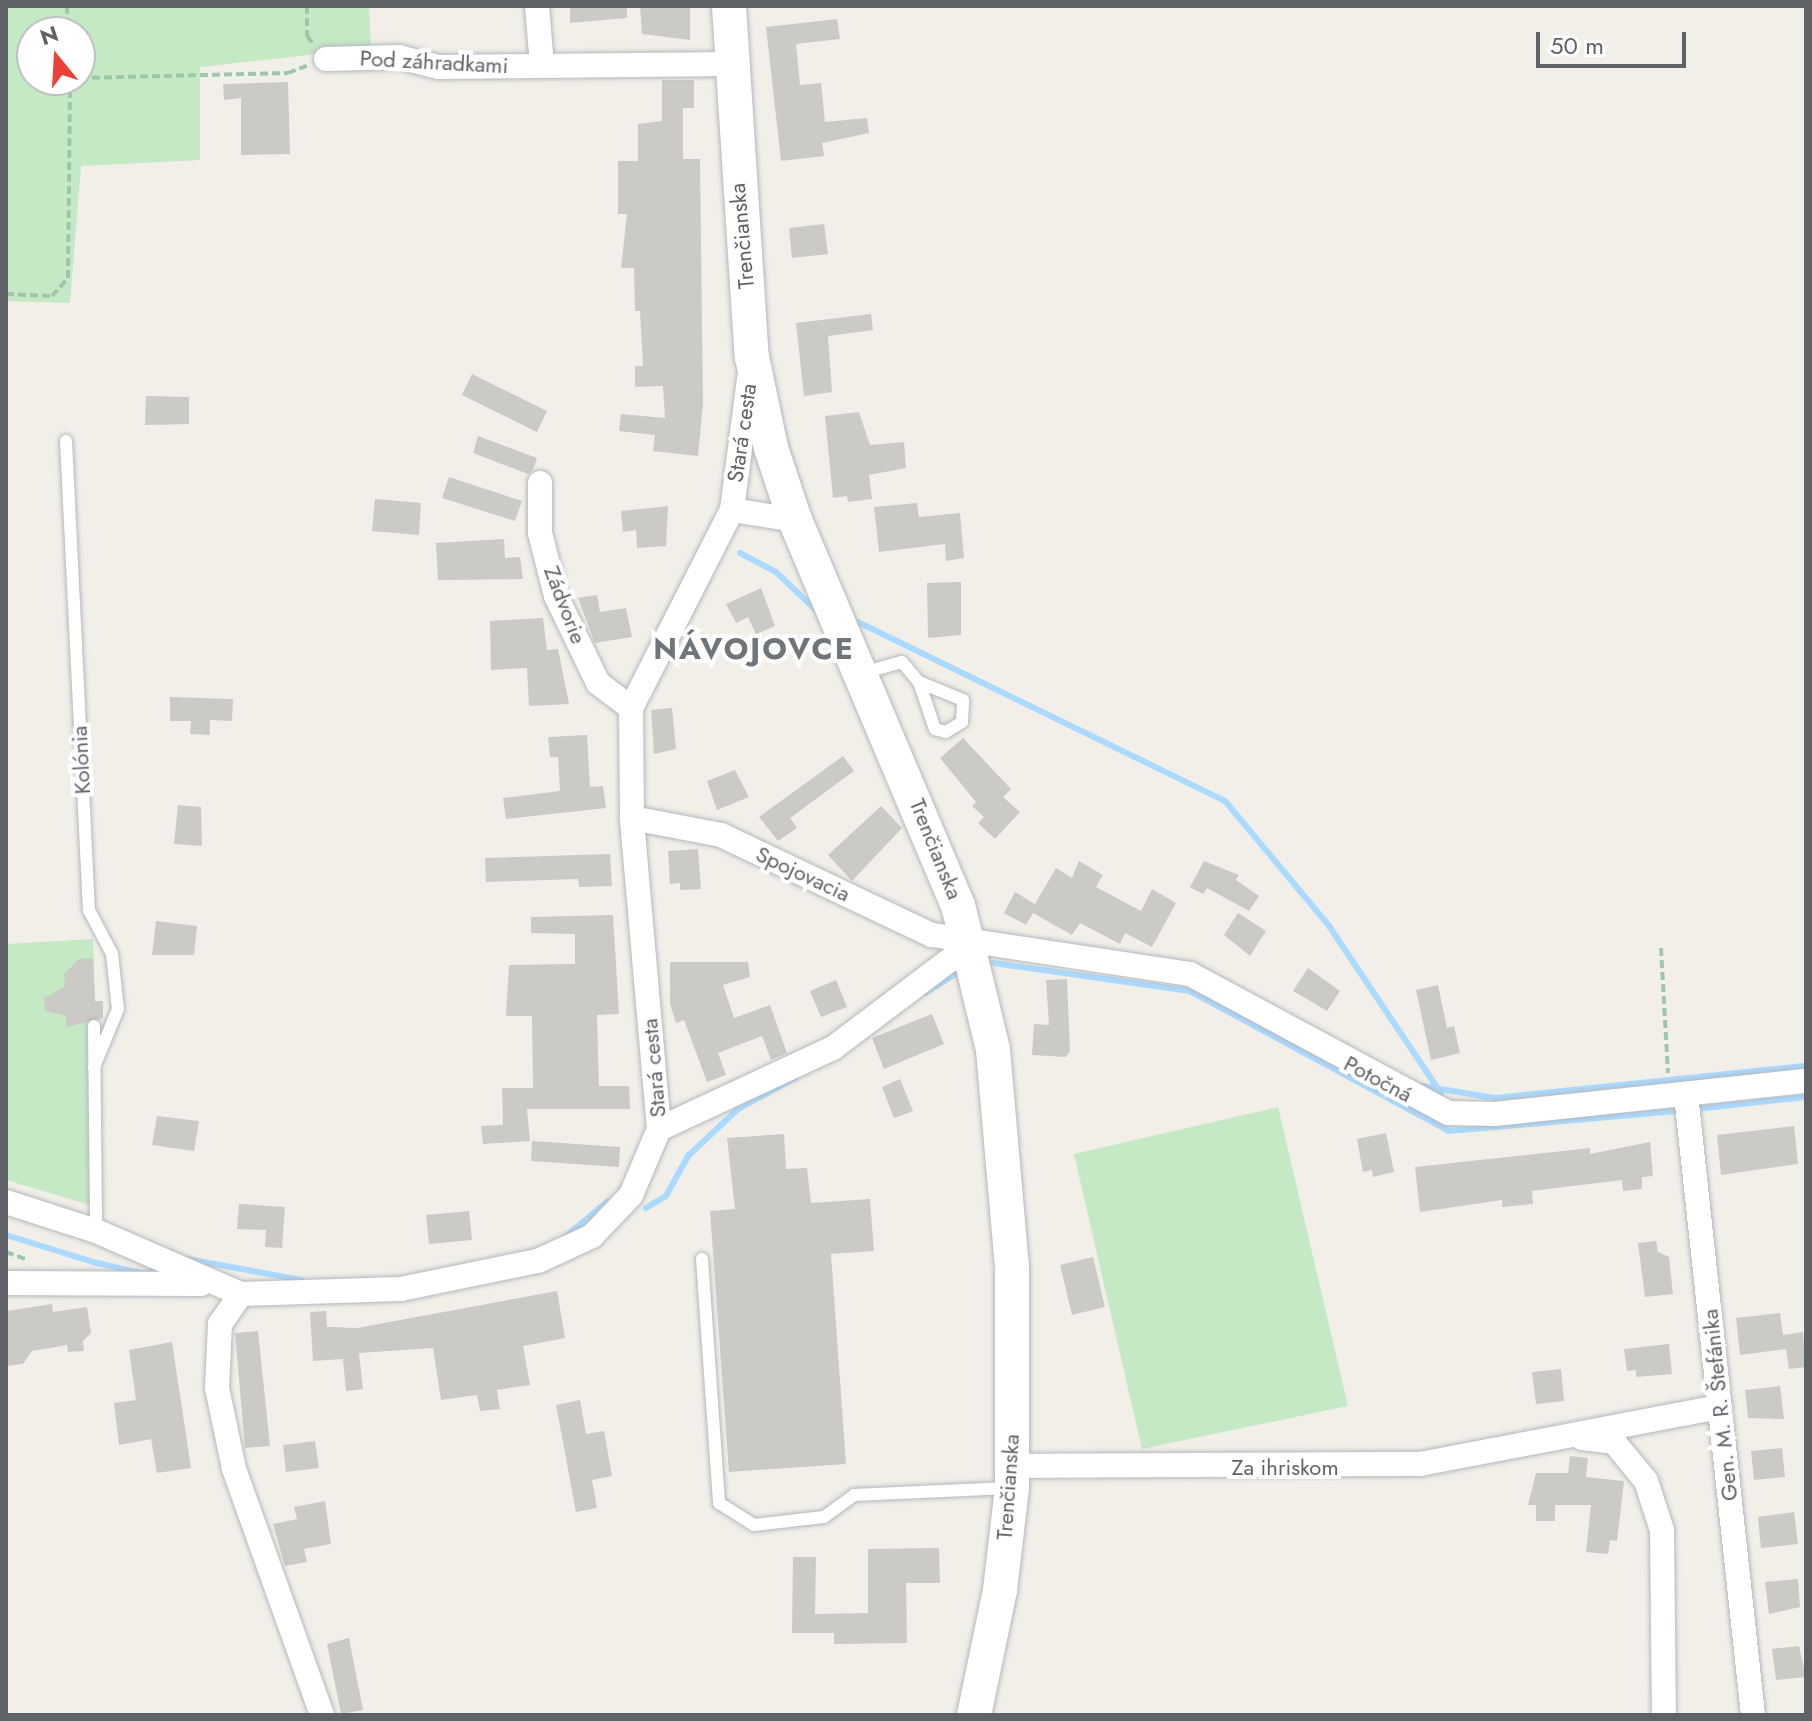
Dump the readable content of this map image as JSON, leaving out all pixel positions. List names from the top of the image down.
{
  "streets": {
    "main road": ["Trenčianska"],
    "street": [
      "Pod záhradkami",
      "Stará cesta",
      "Zádvorie",
      "Spojovacia",
      "Potočná",
      "Gen. M. R. Štefánika",
      "Za ihriskom"
    ],
    "lane": ["Kolónia"]
  },
  "crossings": [
    ["Pod záhradkami", "Trenčianska"],
    ["Trenčianska", "Stará cesta"],
    ["Trenčianska", "Spojovacia"],
    ["Trenčianska", "Potočná"],
    ["Trenčianska", "Za ihriskom"],
    ["Stará cesta", "Zádvorie"],
    ["Stará cesta", "Spojovacia"],
    ["Spojovacia", "Potočná"],
    ["Potočná", "Gen. M. R. Štefánika"],
    ["Gen. M. R. Štefánika", "Za ihriskom"]
  ],
  "districts": ["NÁVOJOVCE"],
  "scale_bar": "50 m",
  "north": "top"
}
